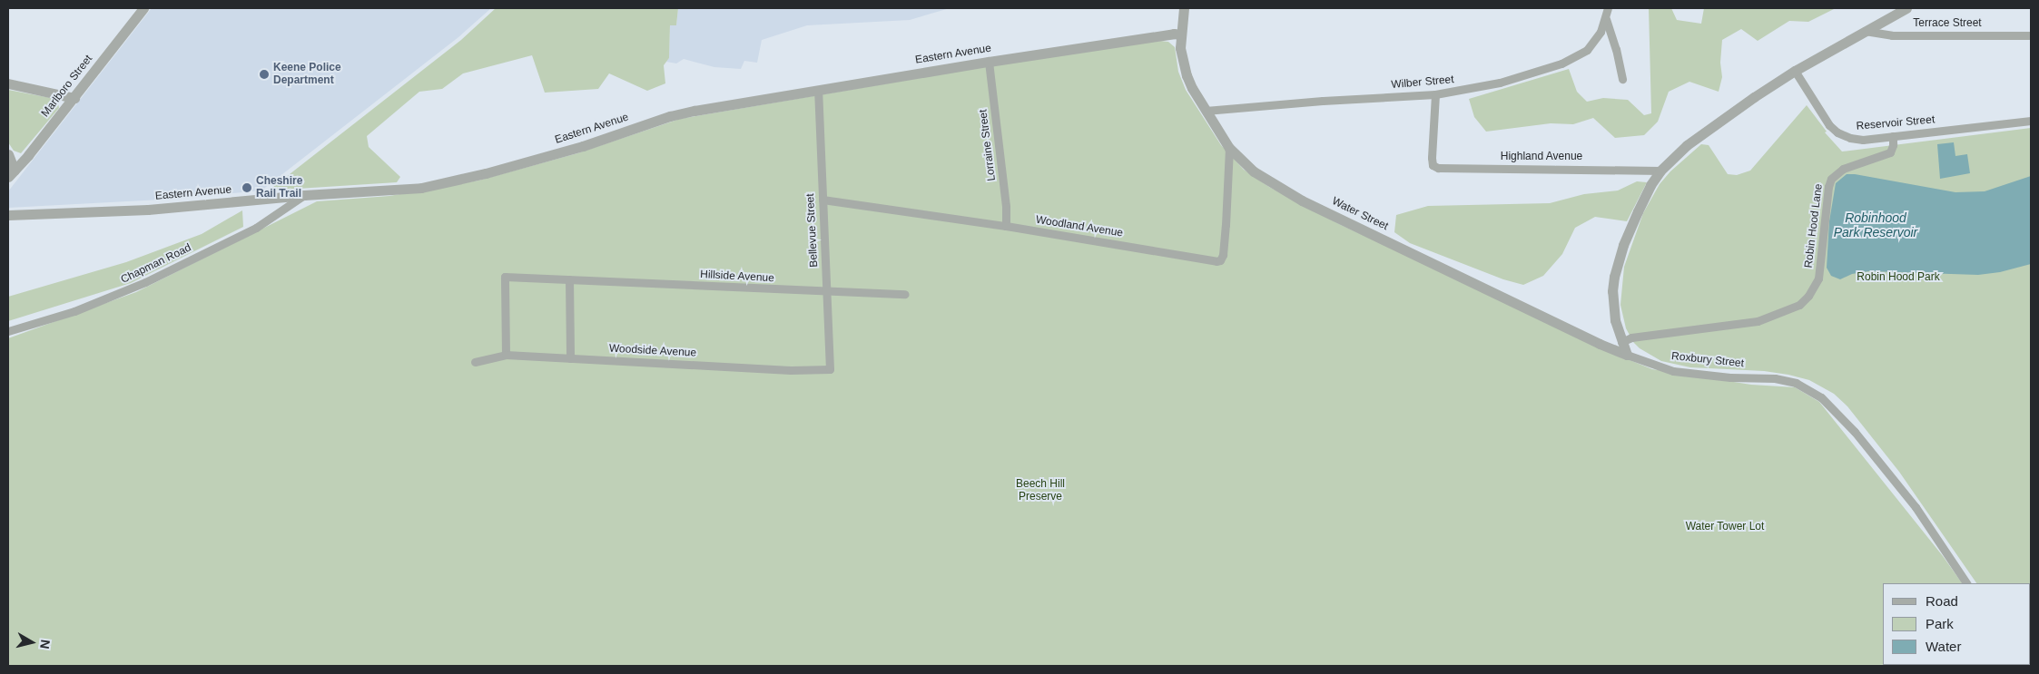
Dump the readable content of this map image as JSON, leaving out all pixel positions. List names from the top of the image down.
{
  "streets": {
    "street": [
      "Terrace Street",
      "Eastern Avenue",
      "Wilber Street",
      "Marlboro Street",
      "Reservoir Street",
      "Lorraine Street",
      "Highland Avenue",
      "Water Street",
      "Robin Hood Lane",
      "Woodland Avenue",
      "Bellevue Street",
      "Chapman Road",
      "Hillside Avenue",
      "Woodside Avenue",
      "Roxbury Street"
    ]
  },
  "crossings": [
    ["Eastern Avenue", "Lorraine Street"],
    ["Eastern Avenue", "Water Street"],
    ["Eastern Avenue", "Bellevue Street"],
    ["Eastern Avenue", "Chapman Road"],
    ["Wilber Street", "Highland Avenue"],
    ["Wilber Street", "Water Street"],
    ["Reservoir Street", "Robin Hood Lane"],
    ["Lorraine Street", "Woodland Avenue"],
    ["Water Street", "Woodland Avenue"],
    ["Water Street", "Roxbury Street"],
    ["Woodland Avenue", "Bellevue Street"],
    ["Bellevue Street", "Hillside Avenue"],
    ["Bellevue Street", "Woodside Avenue"],
    ["Hillside Avenue", "Woodside Avenue"]
  ],
  "water": ["Robinhood Park Reservoir"],
  "parks": ["Robin Hood Park", "Beech Hill Preserve", "Water Tower Lot"],
  "places": ["Keene Police Department", "Cheshire Rail Trail"],
  "legend": ["Road", "Park", "Water"],
  "north": "right"
}
